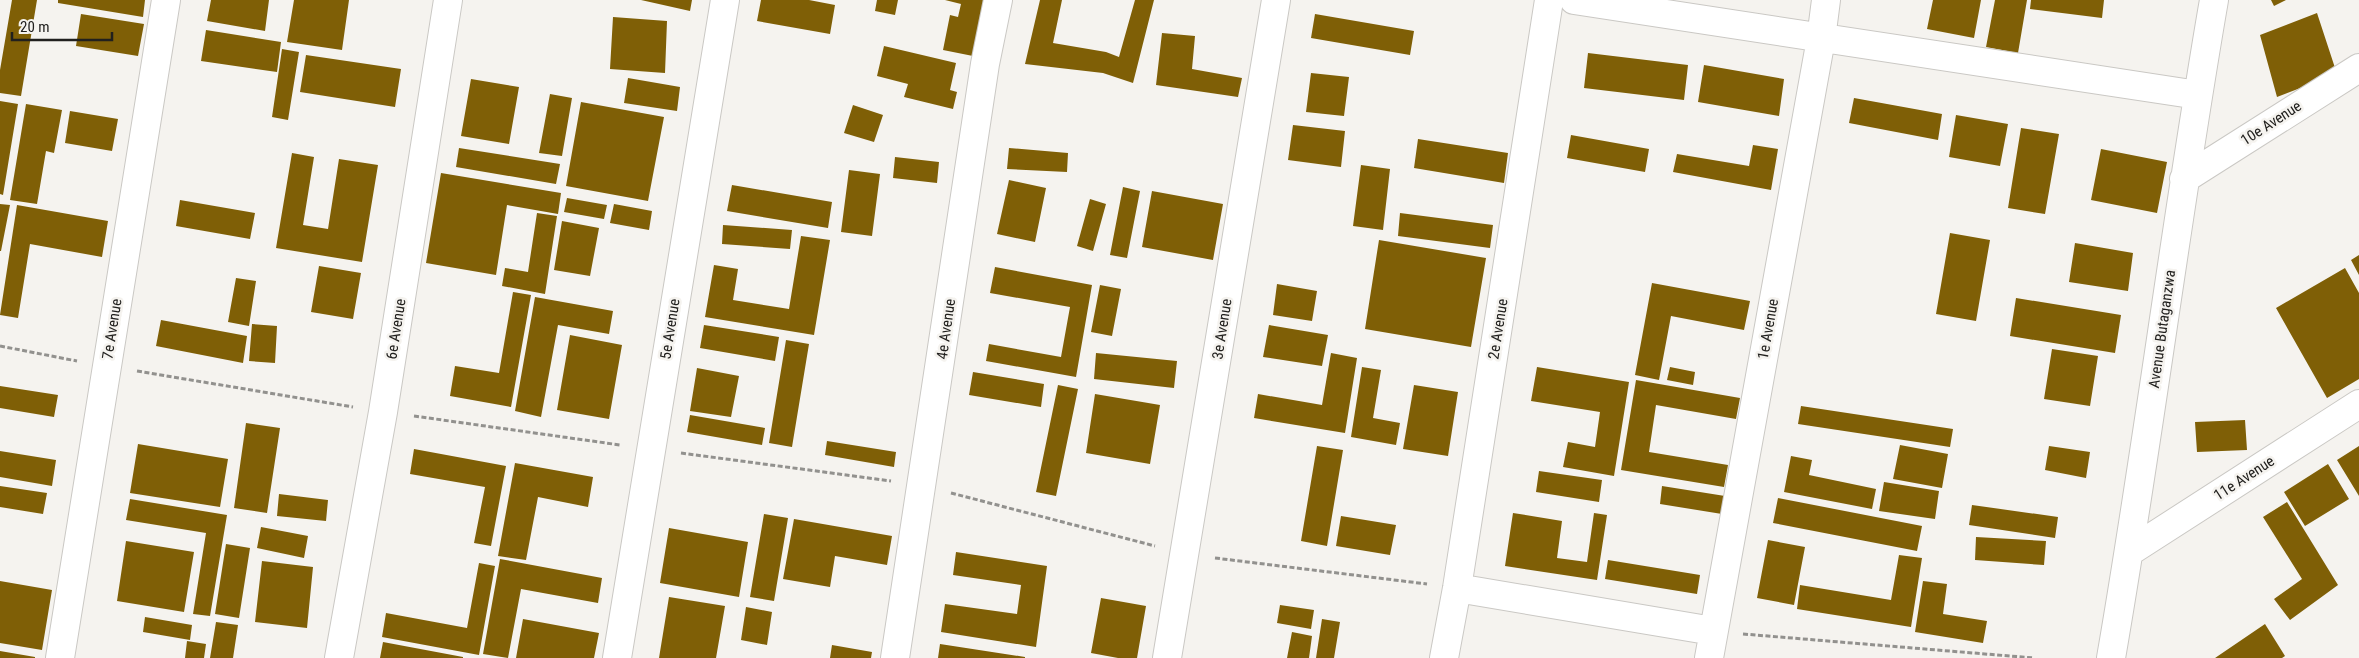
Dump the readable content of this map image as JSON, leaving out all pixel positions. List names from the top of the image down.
{
  "streets": {
    "street": [
      "10e Avenue",
      "7e Avenue",
      "6e Avenue",
      "5e Avenue",
      "4e Avenue",
      "3e Avenue",
      "2e Avenue",
      "1e Avenue",
      "Avenue Butaganzwa",
      "11e Avenue"
    ]
  },
  "crossings": [
    ["10e Avenue", "Avenue Butaganzwa"],
    ["Avenue Butaganzwa", "11e Avenue"]
  ],
  "scale_bar": "20 m"
}
